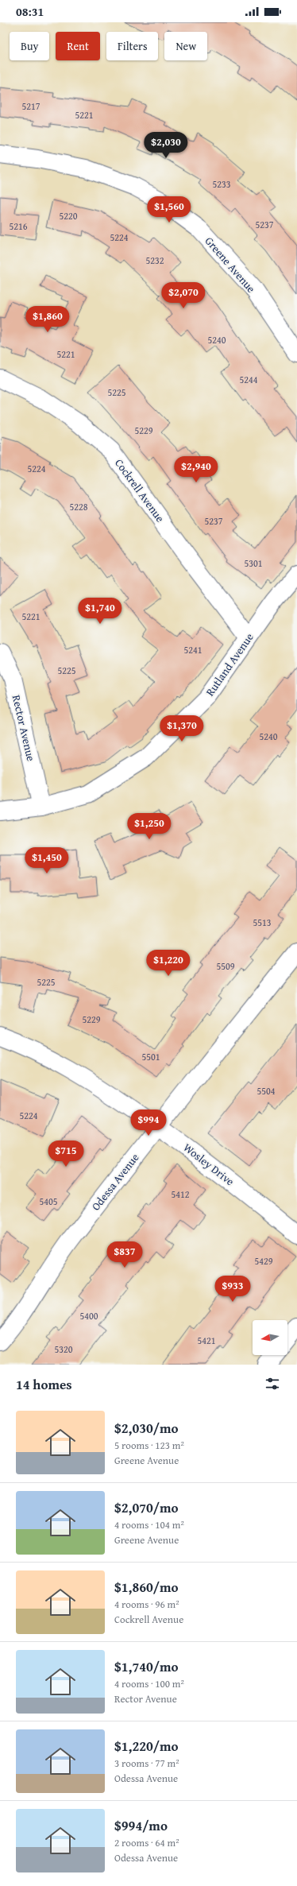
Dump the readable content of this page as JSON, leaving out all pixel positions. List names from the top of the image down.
{
  "streets": {
    "street": [
      "Greene Avenue",
      "Cockrell Avenue",
      "Rutland Avenue",
      "Rector Avenue",
      "Wosley Drive",
      "Odessa Avenue"
    ]
  },
  "crossings": [
    ["Cockrell Avenue", "Rutland Avenue"],
    ["Rutland Avenue", "Rector Avenue"],
    ["Wosley Drive", "Odessa Avenue"]
  ],
  "house_numbers": [
    "5217",
    "5221",
    "5233",
    "5220",
    "5237",
    "5216",
    "5224",
    "5232",
    "5240",
    "5221",
    "5244",
    "5225",
    "5229",
    "5224",
    "5228",
    "5237",
    "5301",
    "5221",
    "5241",
    "5225",
    "5240",
    "5513",
    "5509",
    "5225",
    "5229",
    "5501",
    "5504",
    "5224",
    "5412",
    "5405",
    "5429",
    "5400",
    "5421",
    "5320"
  ],
  "north": "left",
  "page": {
    "status": "08:31",
    "chip": [
      "Buy",
      "Rent",
      "Filters",
      "New"
    ],
    "price": [
      "$2,030",
      "$1,560",
      "$2,070",
      "$1,860",
      "$2,940",
      "$1,740",
      "$1,370",
      "$1,250",
      "$1,450",
      "$1,220",
      "$994",
      "$715",
      "$837",
      "$933"
    ],
    "heading": "14 homes",
    "list": [
      {
        "name": "$2,030/mo",
        "note": "5 rooms · 123 m² · Greene Avenue"
      },
      {
        "name": "$2,070/mo",
        "note": "4 rooms · 104 m² · Greene Avenue"
      },
      {
        "name": "$1,860/mo",
        "note": "4 rooms · 96 m² · Cockrell Avenue"
      },
      {
        "name": "$1,740/mo",
        "note": "4 rooms · 100 m² · Rector Avenue"
      },
      {
        "name": "$1,220/mo",
        "note": "3 rooms · 77 m² · Odessa Avenue"
      },
      {
        "name": "$994/mo",
        "note": "2 rooms · 64 m² · Odessa Avenue"
      }
    ]
  }
}
